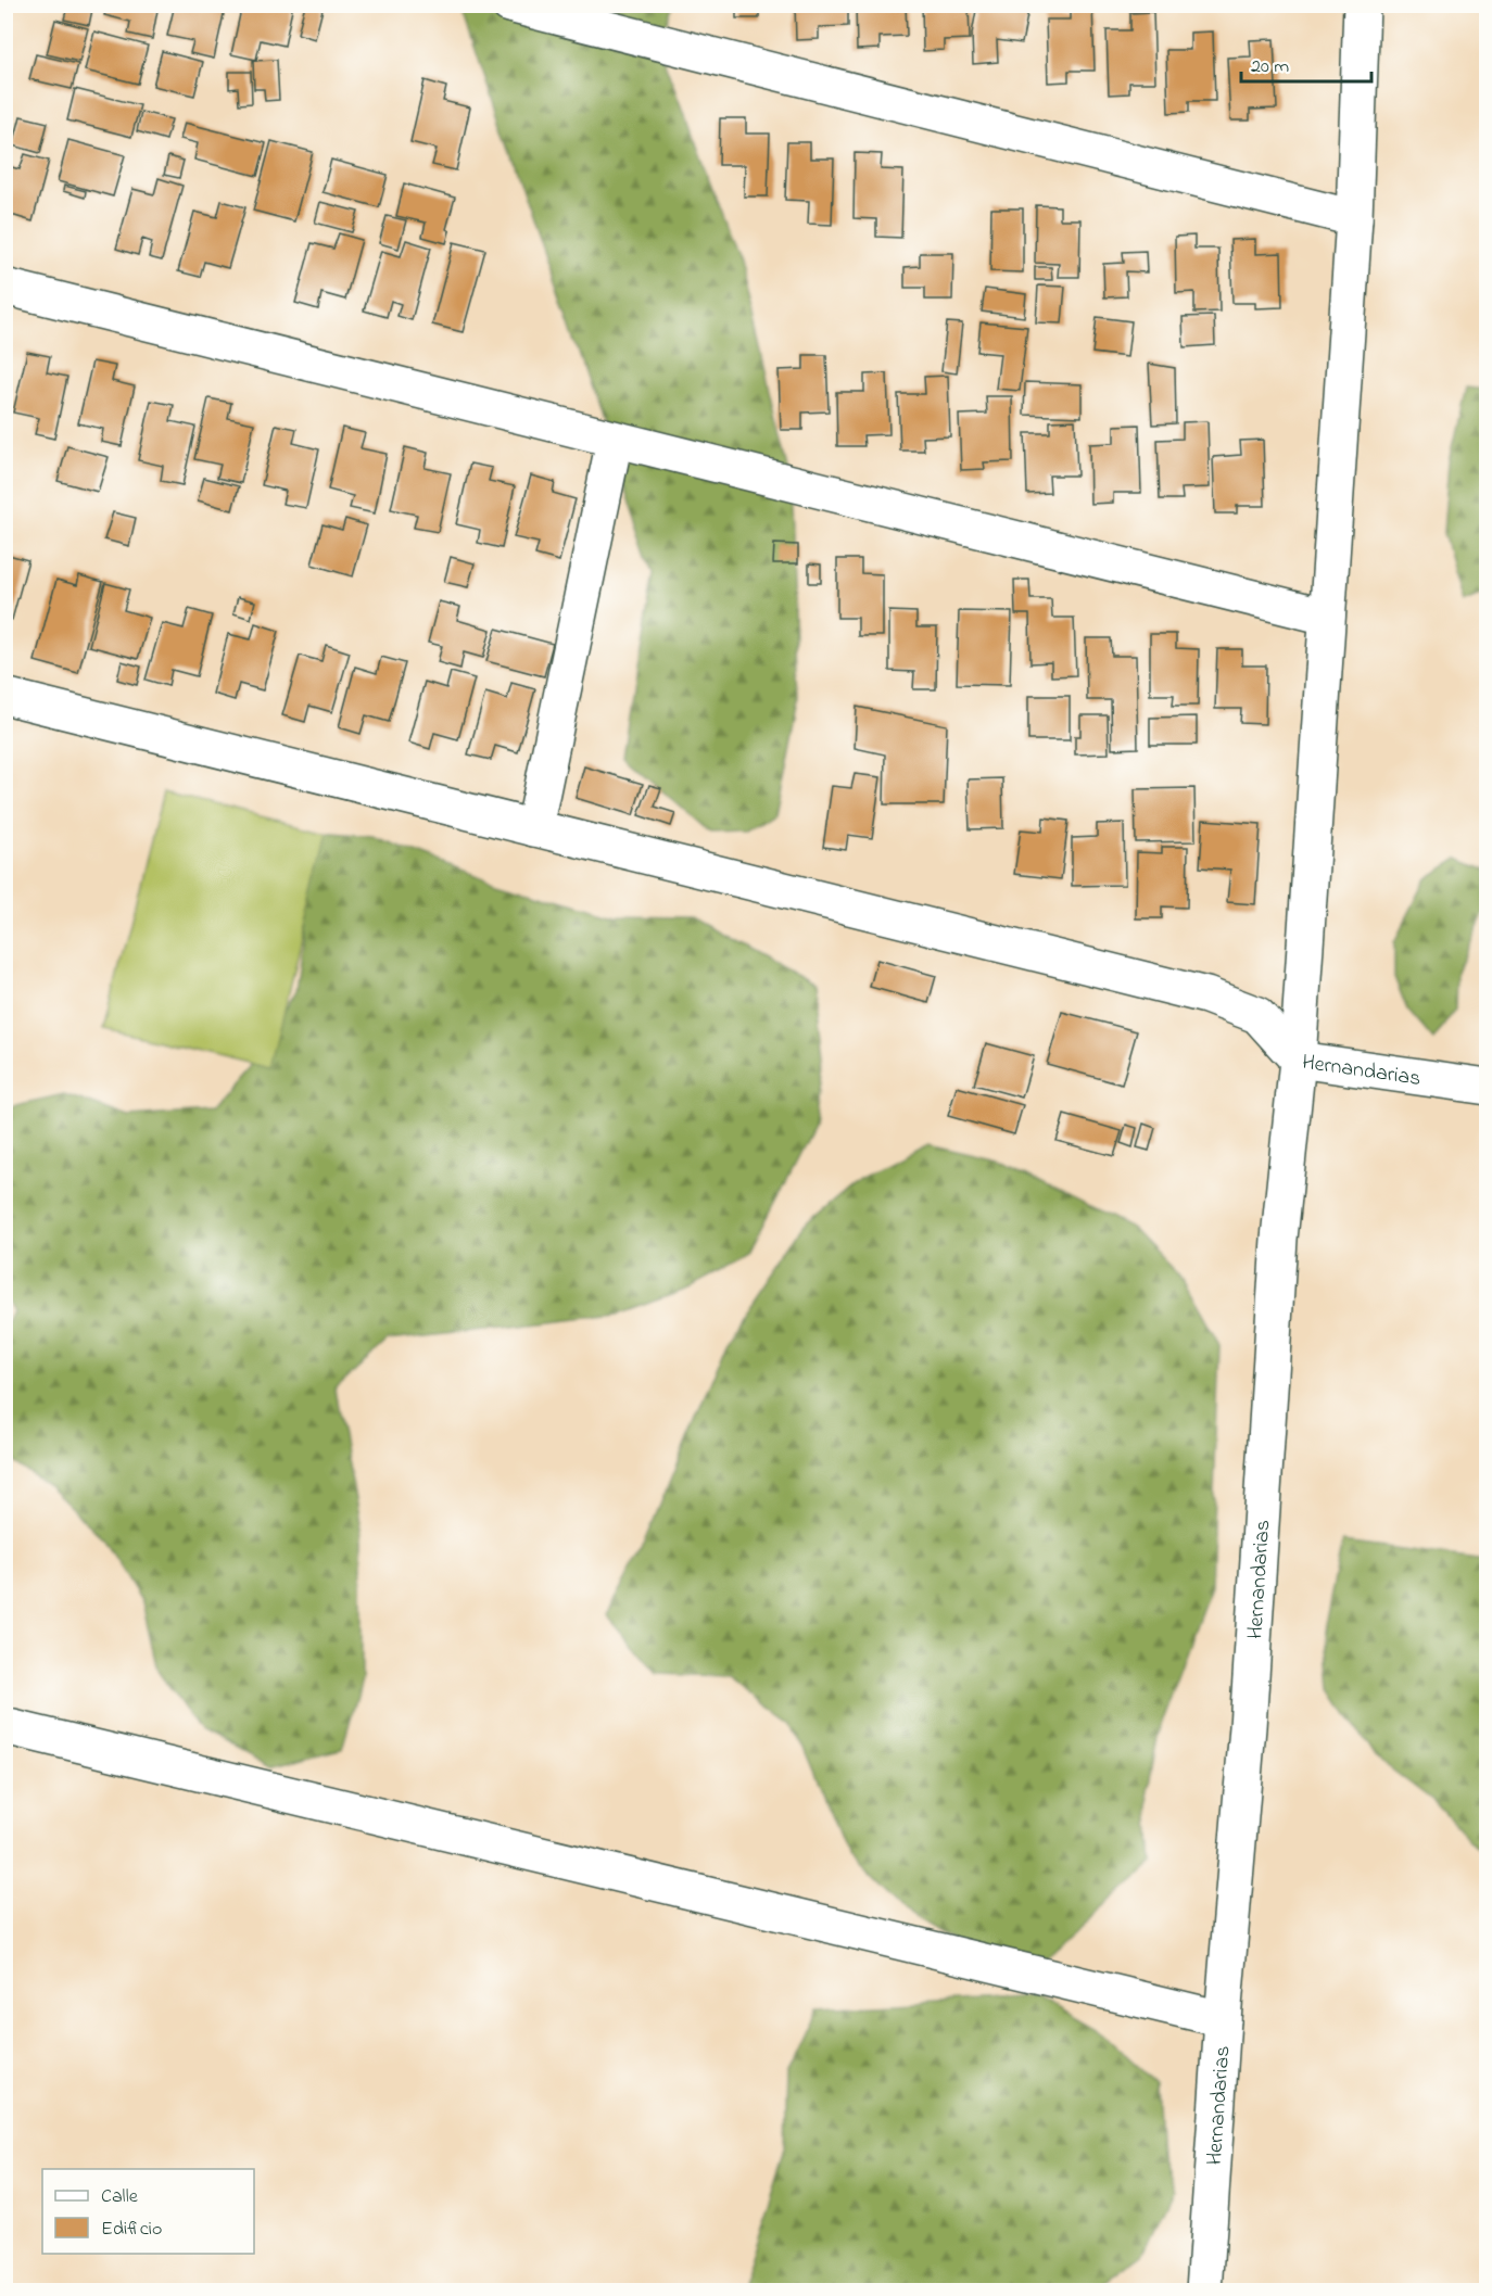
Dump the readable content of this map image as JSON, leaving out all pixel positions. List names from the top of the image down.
{
  "streets": {
    "street": ["Hernandarias"]
  },
  "legend": ["Calle", "Edificio"],
  "scale_bar": "20 m"
}
